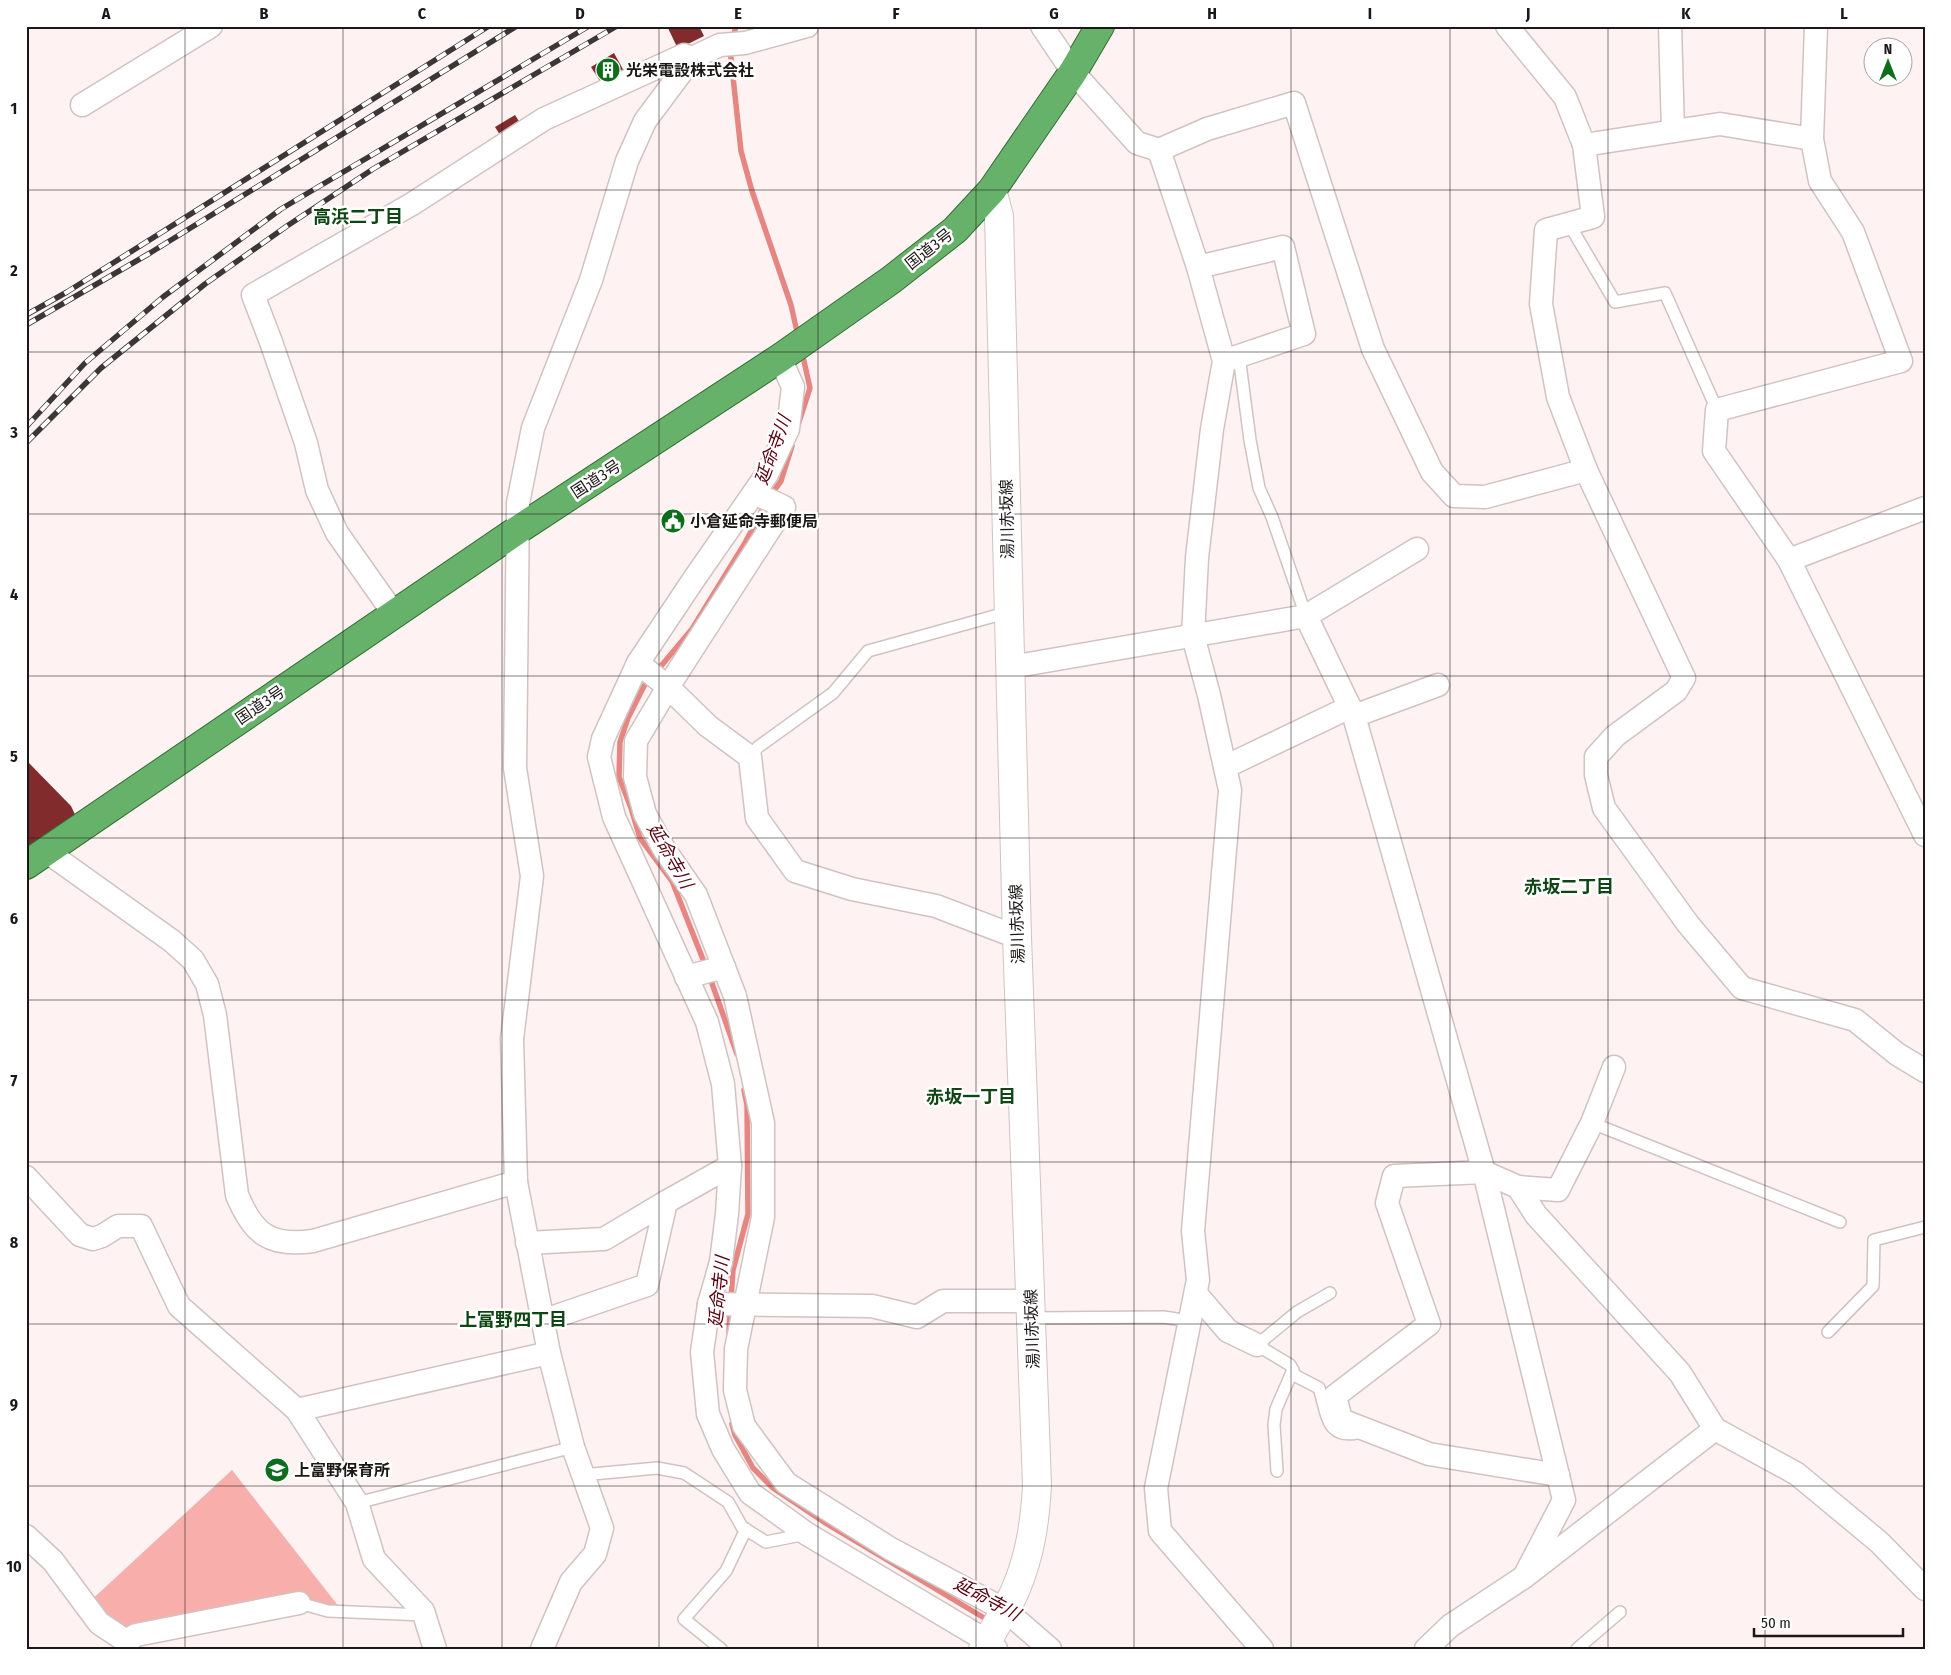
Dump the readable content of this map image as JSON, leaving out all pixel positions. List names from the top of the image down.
{
  "streets": {
    "highway": ["国道3号"],
    "main road": ["湯川赤坂線"]
  },
  "crossings": [
    ["国道3号", "湯川赤坂線"]
  ],
  "districts": [
    "高浜二丁目",
    "赤坂二丁目",
    "赤坂一丁目",
    "上富野四丁目"
  ],
  "water": ["延命寺川"],
  "places": {
    "building": ["光栄電設株式会社"],
    "public building": ["小倉延命寺郵便局"],
    "school or university": ["上富野保育所"]
  },
  "scale_bar": "50 m",
  "north": "top",
  "grid": {
    "columns": [
      "A",
      "B",
      "C",
      "D",
      "E",
      "F",
      "G",
      "H",
      "I",
      "J",
      "K",
      "L"
    ],
    "rows": [
      "1",
      "2",
      "3",
      "4",
      "5",
      "6",
      "7",
      "8",
      "9",
      "10"
    ]
  }
}
